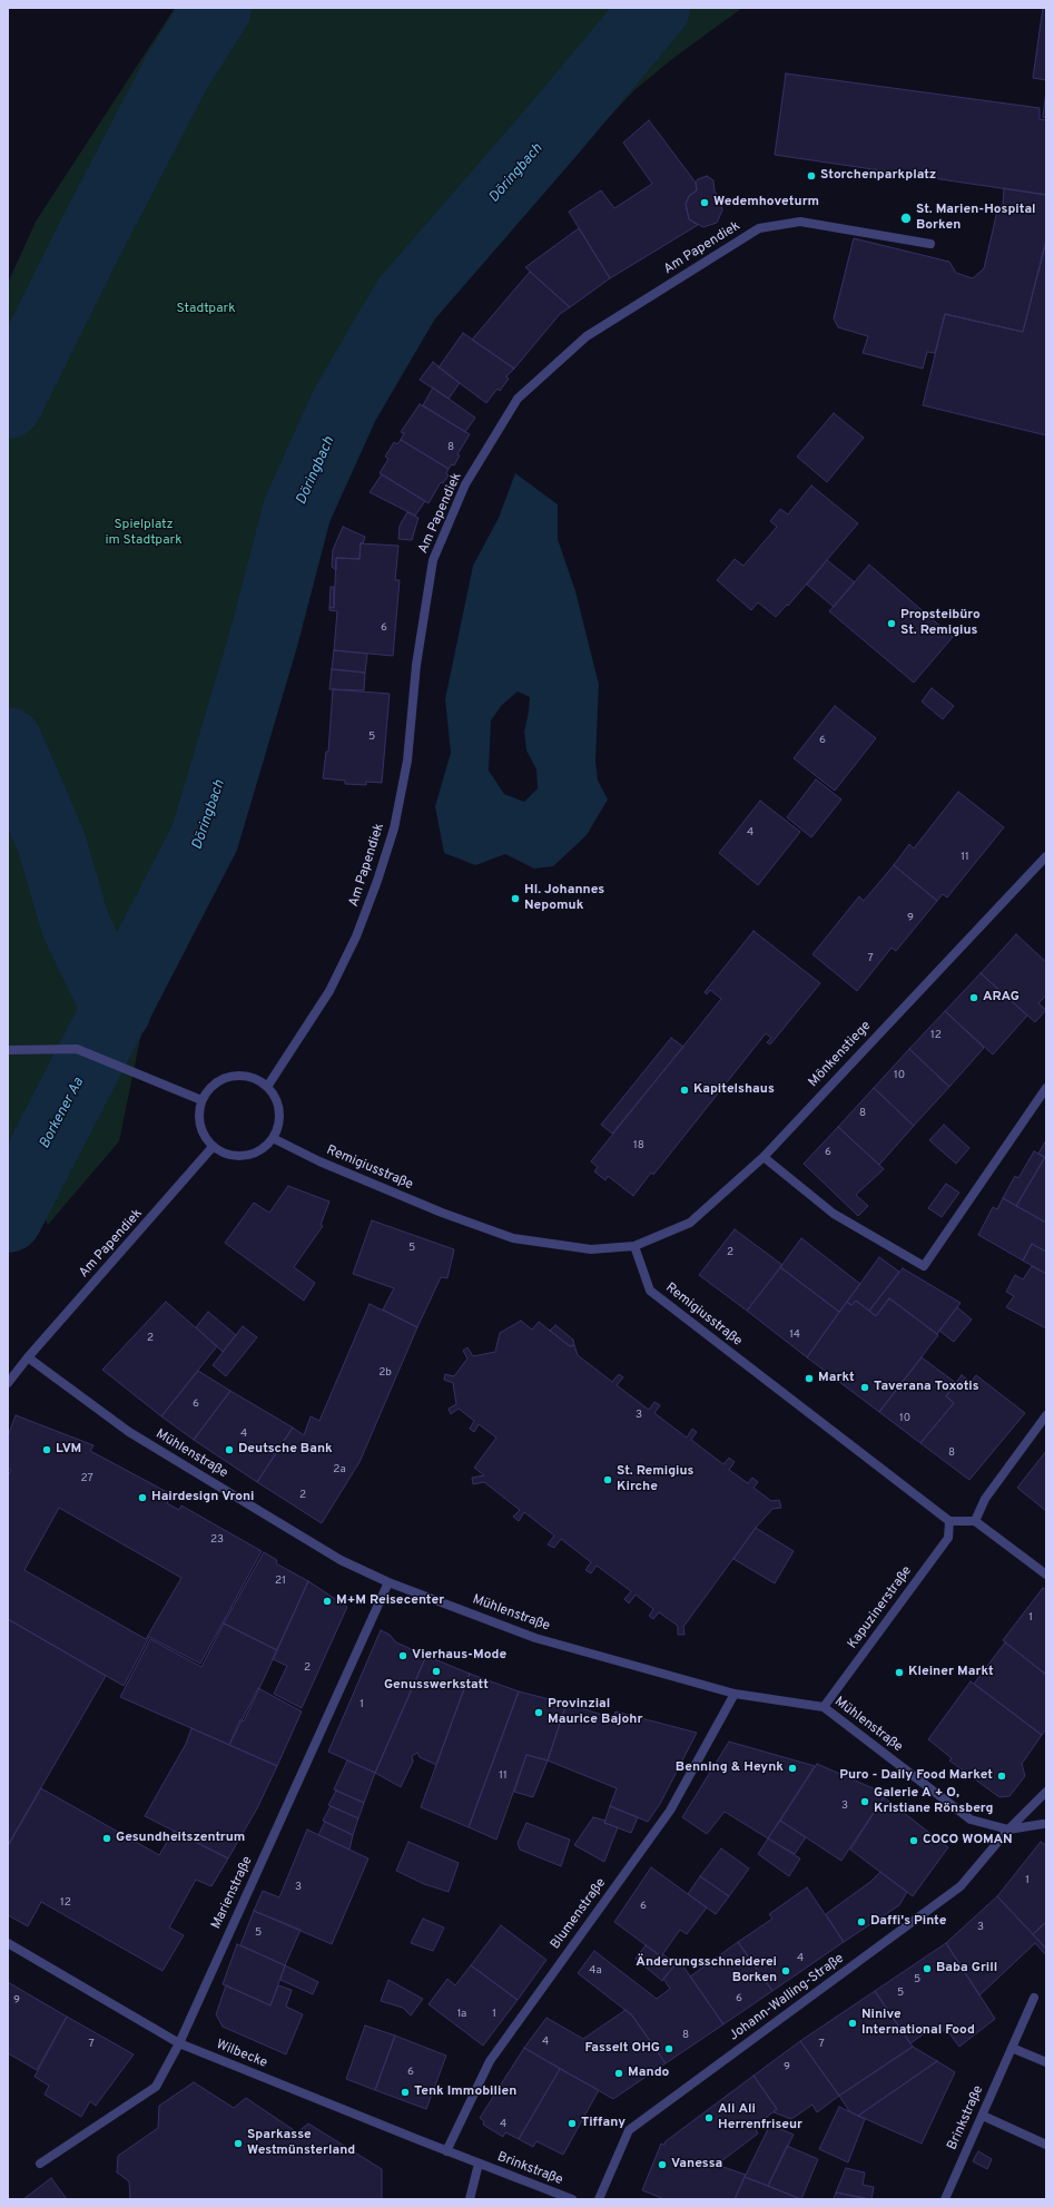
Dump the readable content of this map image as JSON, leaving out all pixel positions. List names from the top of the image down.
{
  "streets": {
    "street": [
      "Am Papendiek",
      "Mönkenstiege",
      "Remigiusstraße",
      "Mühlenstraße",
      "Kapuzinerstraße",
      "Marienstraße",
      "Blumenstraße",
      "Johann-Walling-Straße",
      "Wilbecke",
      "Brinkstraße"
    ]
  },
  "crossings": [
    ["Am Papendiek", "Remigiusstraße"],
    ["Am Papendiek", "Mühlenstraße"],
    ["Mönkenstiege", "Remigiusstraße"],
    ["Remigiusstraße", "Kapuzinerstraße"],
    ["Mühlenstraße", "Kapuzinerstraße"],
    ["Mühlenstraße", "Marienstraße"],
    ["Mühlenstraße", "Blumenstraße"],
    ["Mühlenstraße", "Johann-Walling-Straße"],
    ["Marienstraße", "Wilbecke"],
    ["Blumenstraße", "Wilbecke"],
    ["Wilbecke", "Brinkstraße"]
  ],
  "water": ["Döringbach", "Borkener Aa"],
  "parks": ["Stadtpark", "Spielplatz im Stadtpark"],
  "places": [
    "Storchenparkplatz",
    "Wedemhoveturm",
    "St. Marien-Hospital Borken",
    "Propsteibüro St. Remigius",
    "Hl. Johannes Nepomuk",
    "ARAG",
    "Kapitelshaus",
    "Markt",
    "Taverana Toxotis",
    "LVM",
    "Deutsche Bank",
    "St. Remigius Kirche",
    "Hairdesign Vroni",
    "M+M Reisecenter",
    "Vierhaus-Mode",
    "Genusswerkstatt",
    "Kleiner Markt",
    "Provinzial Maurice Bajohr",
    "Benning & Heynk",
    "Puro - Daily Food Market",
    "Galerie A + O, Kristiane Rönsberg",
    "Gesundheitszentrum",
    "COCO WOMAN",
    "Daffi's Pinte",
    "Baba Grill",
    "Änderungsschneiderei Borken",
    "Ninive International Food",
    "Fasselt OHG",
    "Mando",
    "Tenk Immobilien",
    "Ali Ali Herrenfriseur",
    "Tiffany",
    "Sparkasse Westmünsterland",
    "Vanessa"
  ],
  "house_numbers": [
    "8",
    "6",
    "5",
    "6",
    "4",
    "11",
    "9",
    "7",
    "12",
    "10",
    "8",
    "18",
    "6",
    "5",
    "2",
    "14",
    "2",
    "2b",
    "6",
    "3",
    "10",
    "4",
    "8",
    "2a",
    "27",
    "2",
    "23",
    "21",
    "1",
    "2",
    "1",
    "11",
    "3",
    "1",
    "3",
    "12",
    "6",
    "3",
    "5",
    "4",
    "4a",
    "5",
    "5",
    "6",
    "9",
    "1a",
    "1",
    "8",
    "4",
    "7",
    "7",
    "9",
    "6",
    "4"
  ]
}
